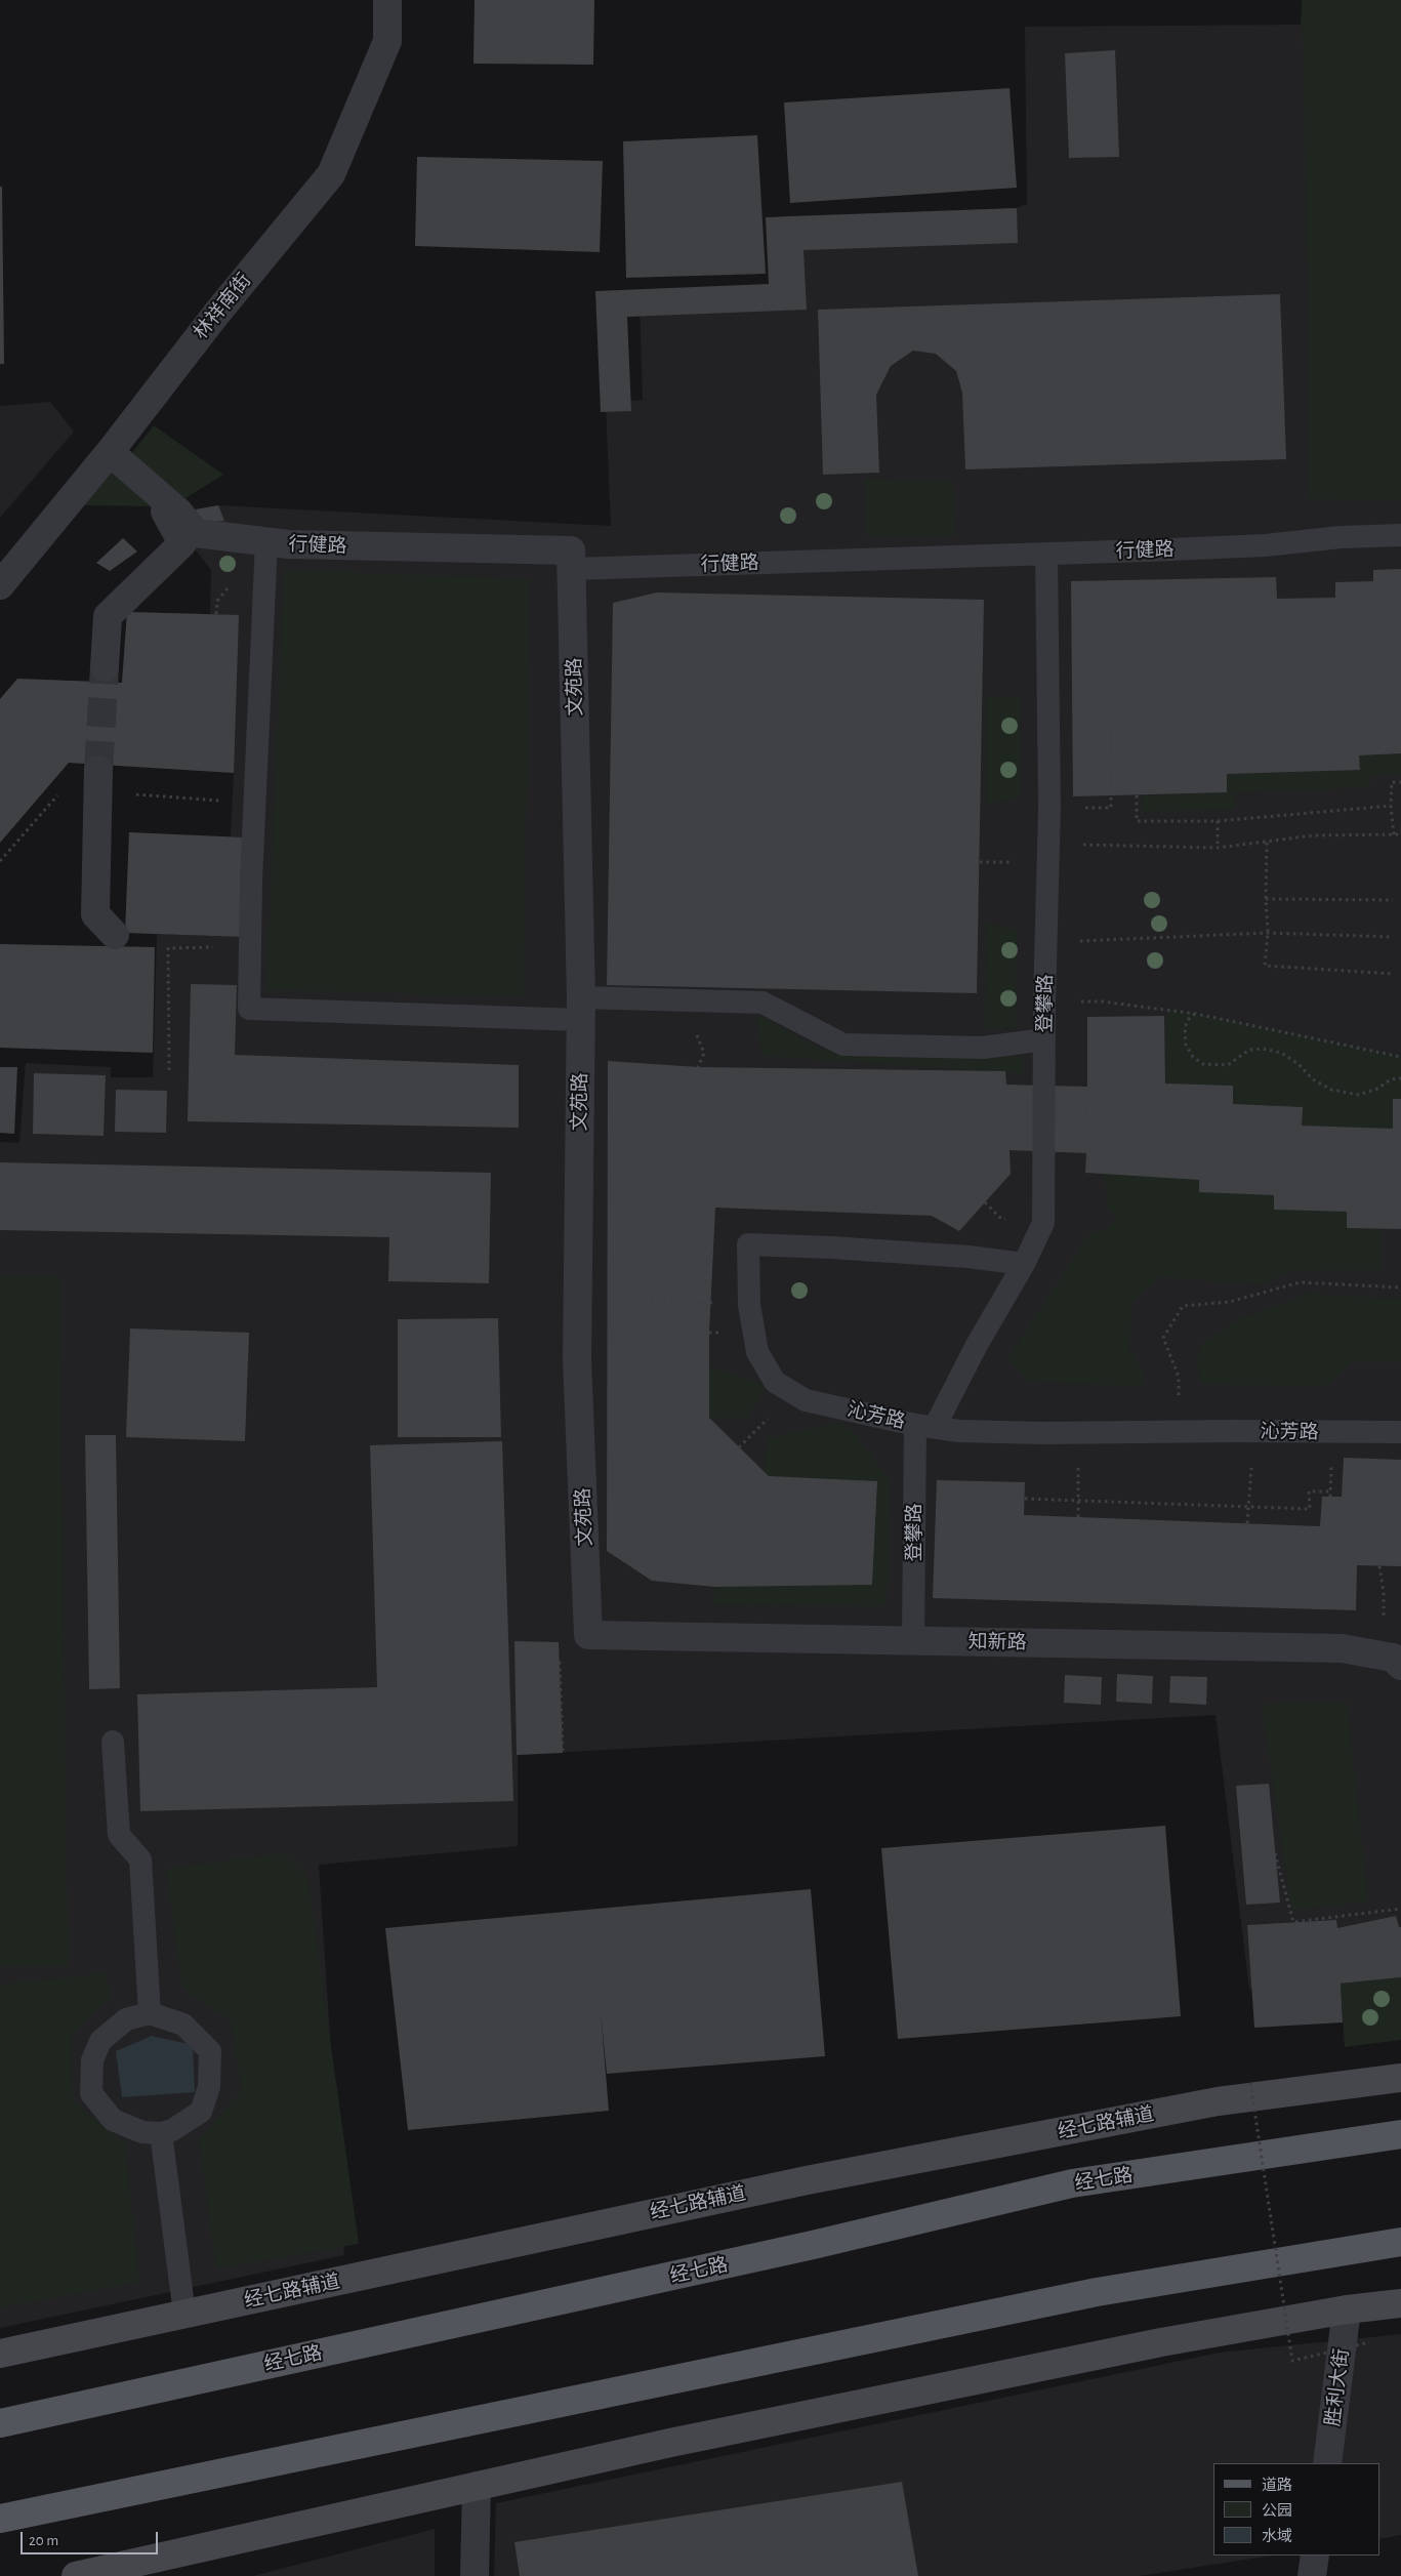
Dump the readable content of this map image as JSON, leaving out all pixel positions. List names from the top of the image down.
{
  "streets": {
    "main road": ["经七路"],
    "street": [
      "林祥南街",
      "行健路",
      "文苑路",
      "知新路",
      "经七路辅道",
      "胜利大街"
    ],
    "lane": ["登攀路", "沁芳路"]
  },
  "crossings": [
    ["林祥南街", "行健路"],
    ["行健路", "文苑路"],
    ["行健路", "登攀路"],
    ["文苑路", "知新路"],
    ["登攀路", "沁芳路"],
    ["登攀路", "知新路"]
  ],
  "legend": ["道路", "公园", "水域"],
  "scale_bar": "20 m"
}
